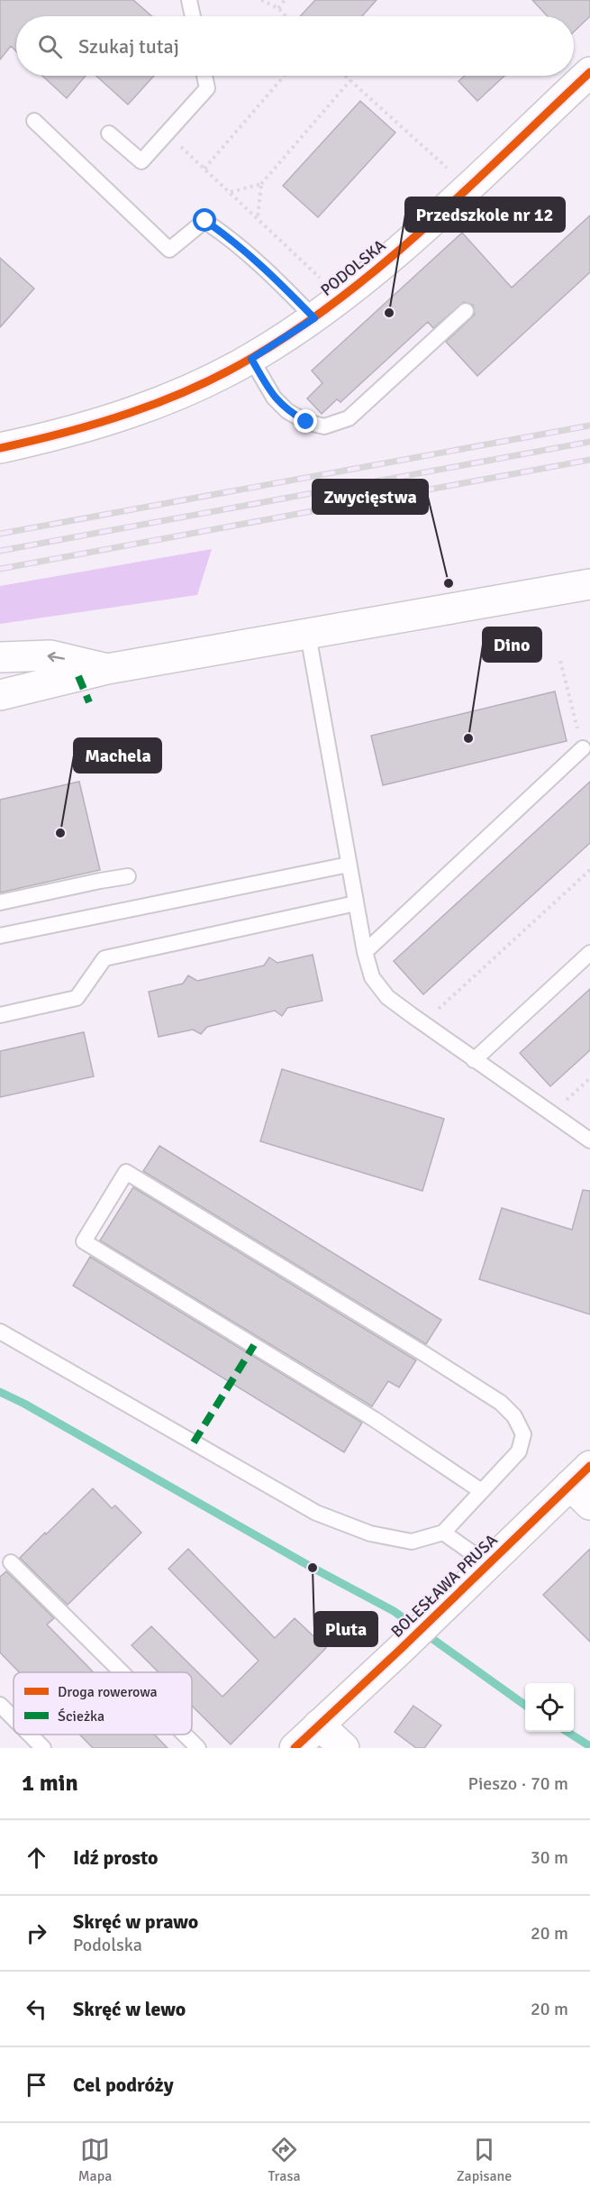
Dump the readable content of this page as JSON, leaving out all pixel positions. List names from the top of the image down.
{
  "streets": {
    "street": ["PODOLSKA", "BOLESŁAWA PRUSA"]
  },
  "places": [
    "Przedszkole nr 12",
    "Zwycięstwa",
    "Dino",
    "Machela",
    "Pluta"
  ],
  "legend": ["Droga rowerowa", "Ścieżka"],
  "page": {
    "search": "Szukaj tutaj",
    "heading": ["1 min", "Pieszo · 70 m"],
    "list": [
      ["Idź prosto", "30 m"],
      ["Skręć w prawo", "Podolska", "20 m"],
      ["Skręć w lewo", "20 m"],
      "Cel podróży"
    ],
    "nav": ["Mapa", "Trasa", "Zapisane"]
  }
}
